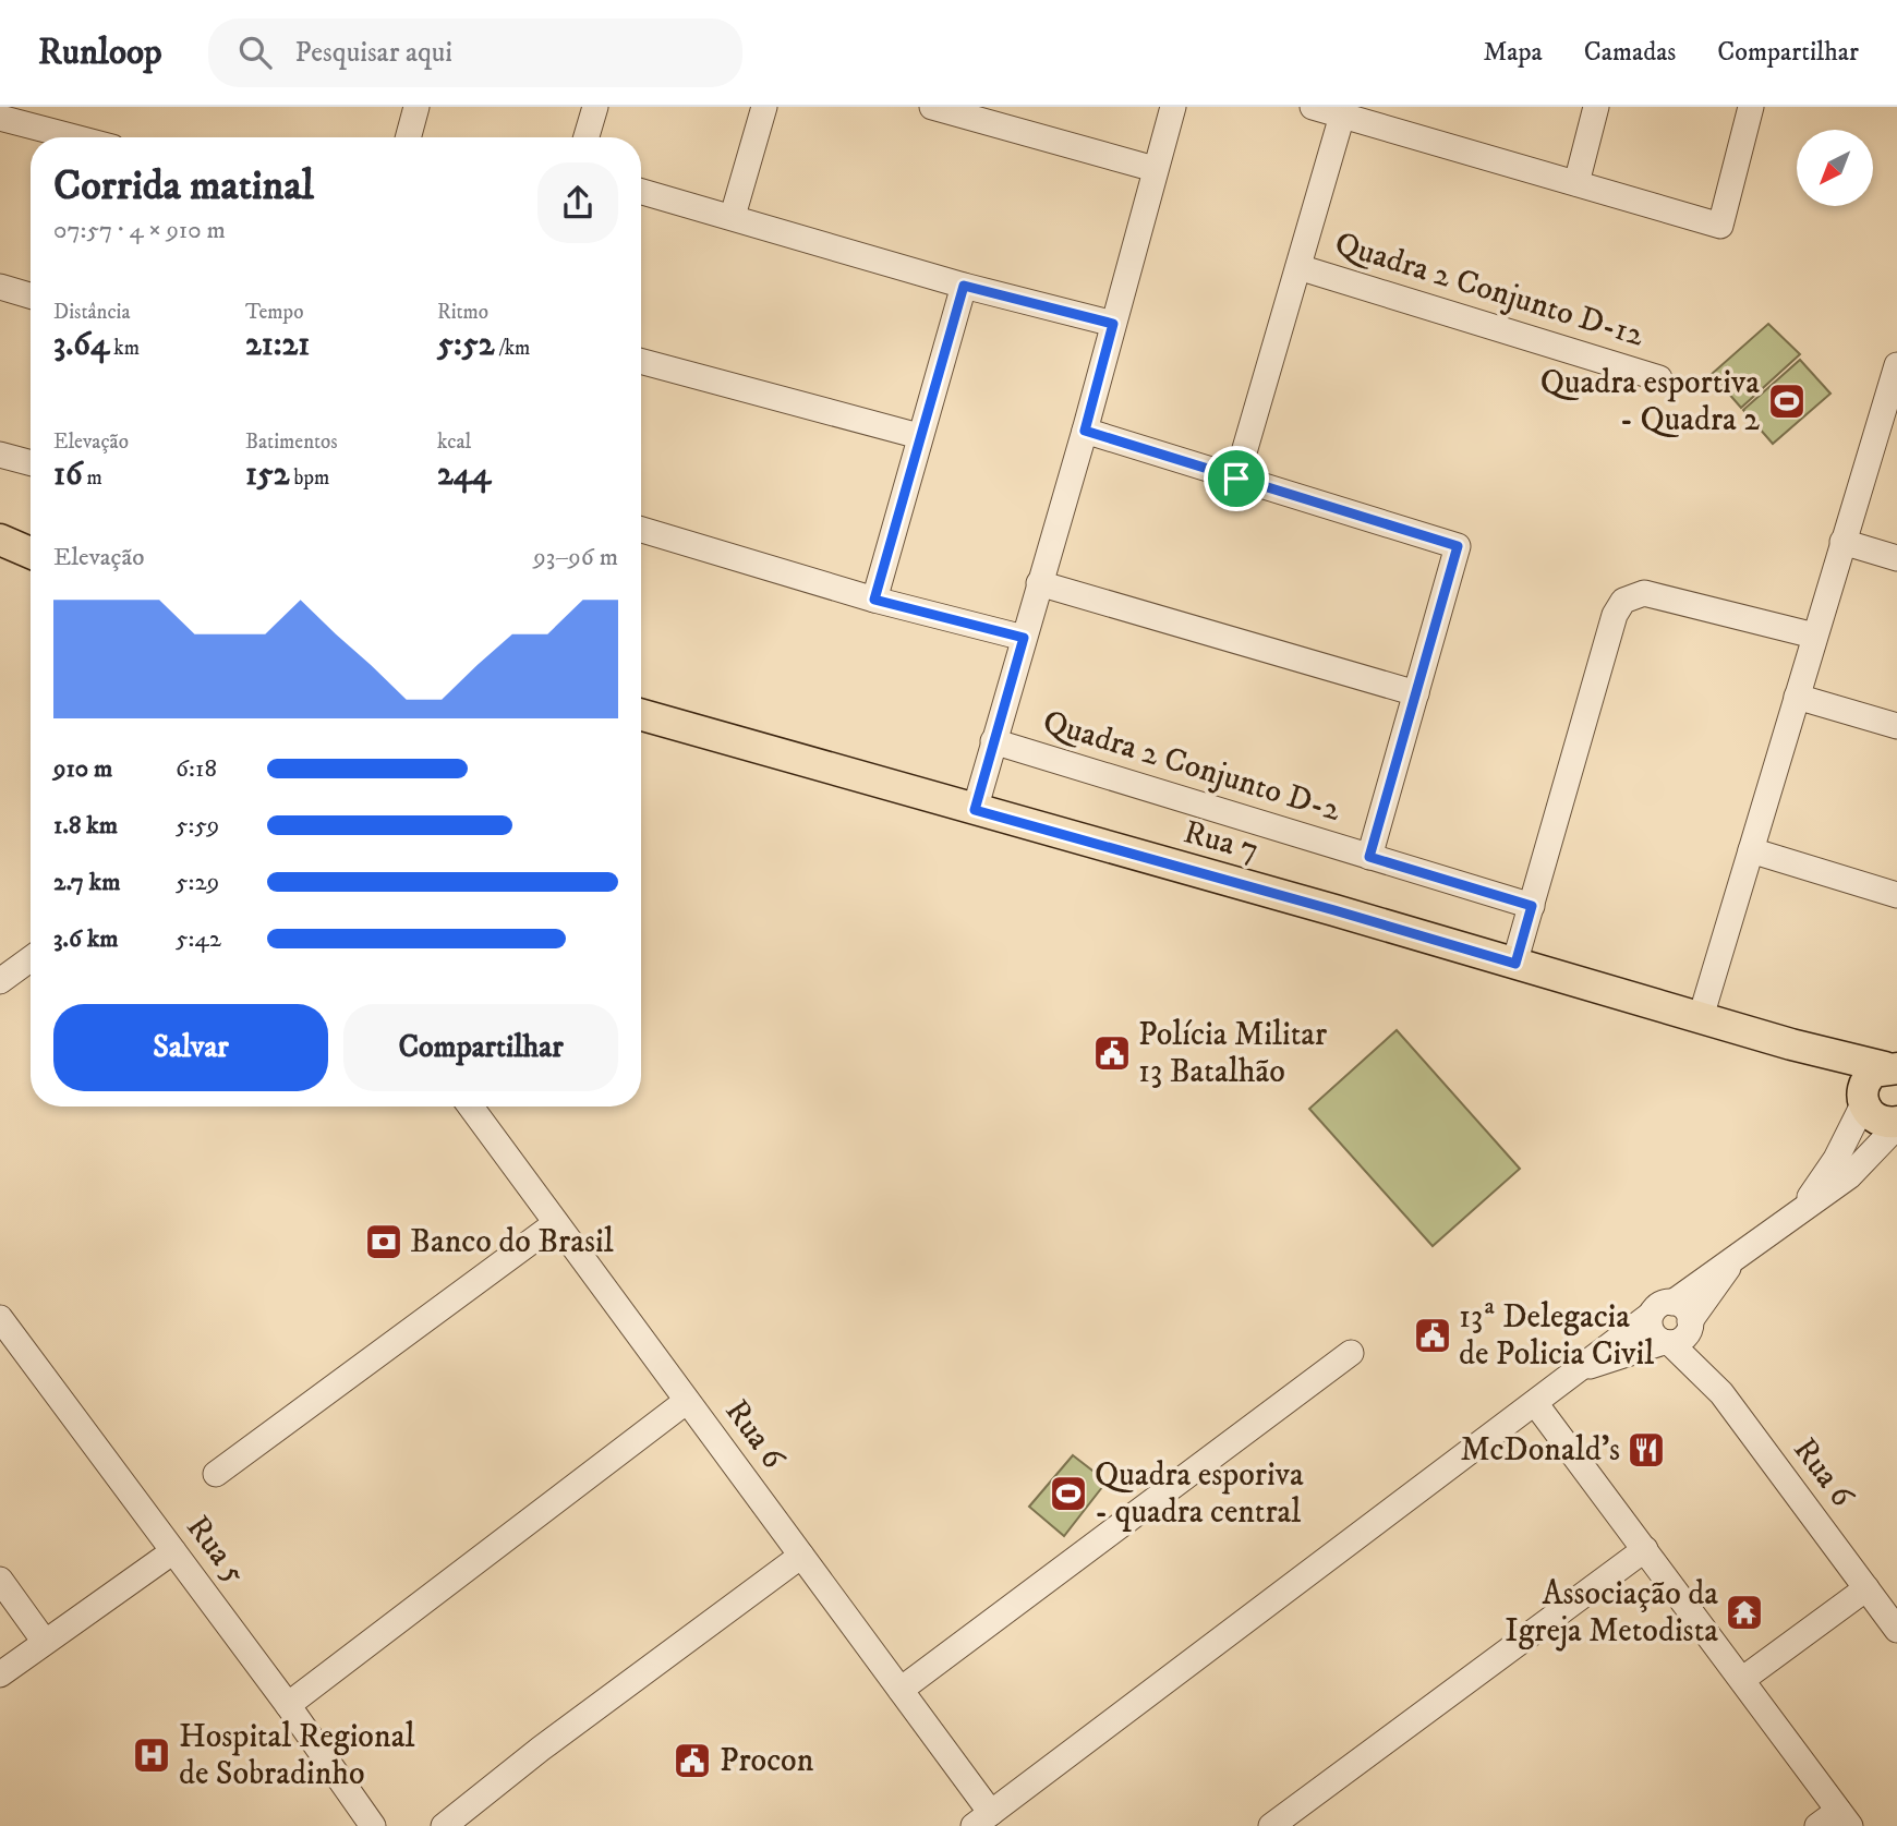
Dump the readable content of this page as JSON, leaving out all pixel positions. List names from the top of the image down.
{
  "streets": {
    "main road": ["Rua 7"],
    "street": [
      "Quadra 2 Conjunto D-12",
      "Quadra 2 Conjunto D-2",
      "Rua 6",
      "Rua 5"
    ]
  },
  "places": {
    "sports": ["Quadra esportiva - Quadra 2", "Quadra esporiva - quadra central"],
    "public building": ["Polícia Militar 13 Batalhão", "13ª Delegacia de Policia Civil", "Procon"],
    "bank": ["Banco do Brasil"],
    "restaurant": ["McDonald's"],
    "temple": ["Associação da Igreja Metodista"],
    "hospital": ["Hospital Regional de Sobradinho"]
  },
  "north": "bottom left",
  "page": {
    "header": "Runloop",
    "search": "Pesquisar aqui",
    "nav": ["Mapa", "Camadas", "Compartilhar"],
    "heading": ["Corrida matinal", "07:57 · 4 × 910 m"],
    "stats": [
      ["Distância", "3.64 km"],
      ["Tempo", "21:21"],
      ["Ritmo", "5:52 /km"],
      ["Elevação", "16 m"],
      ["Batimentos", "152 bpm"],
      ["kcal", "244"]
    ],
    "chart": ["Elevação", "93–96 m"],
    "list": [
      {
        "name": "910 m",
        "note": "6:18"
      },
      {
        "name": "1.8 km",
        "note": "5:59"
      },
      {
        "name": "2.7 km",
        "note": "5:29"
      },
      {
        "name": "3.6 km",
        "note": "5:42"
      }
    ],
    "buttons": ["Salvar", "Compartilhar"]
  }
}
